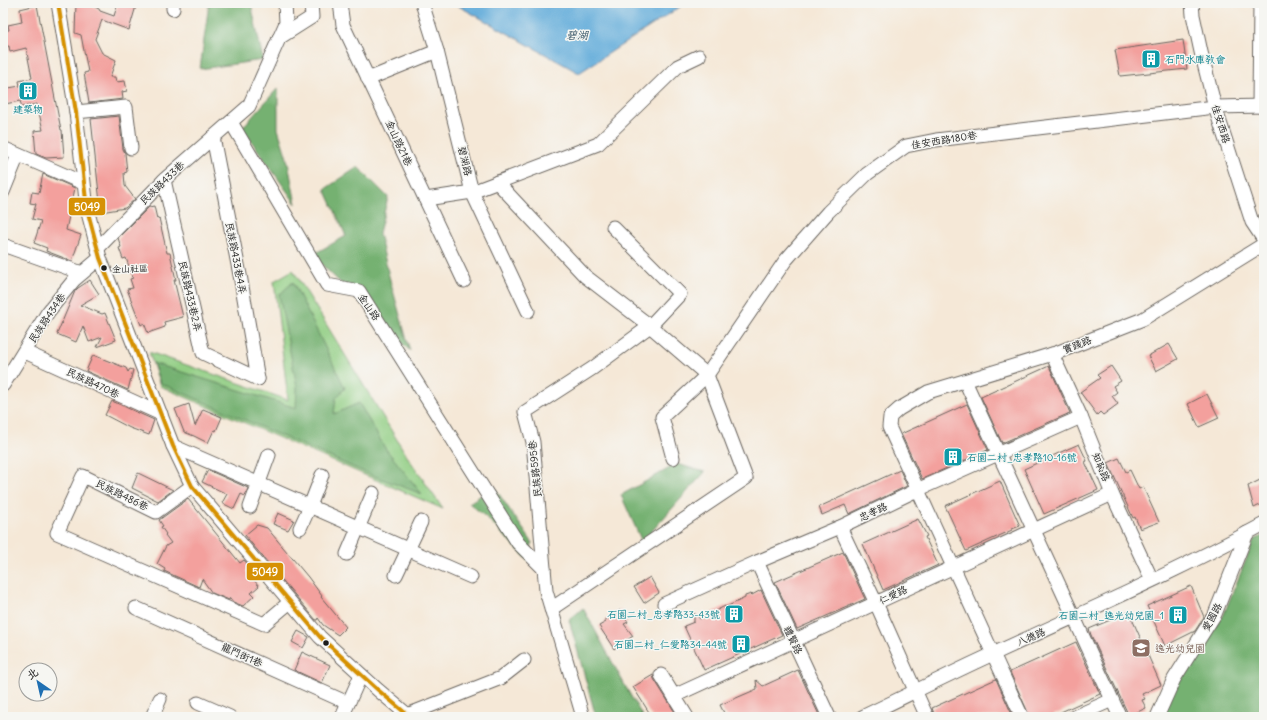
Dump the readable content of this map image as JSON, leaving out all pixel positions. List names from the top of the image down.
{
  "streets": {
    "street": [
      "佳安西路",
      "佳安西路180巷",
      "金山路21巷",
      "碧湖路",
      "民族路433巷",
      "民族路433巷4弄",
      "民族路433巷2弄",
      "金山路",
      "民族路434巷",
      "實踐路",
      "民族路470巷",
      "知恥路",
      "民族路595巷",
      "民族路486巷",
      "忠孝路",
      "仁愛路",
      "愛國路",
      "八德路",
      "禮賢路",
      "龍門街1巷"
    ]
  },
  "crossings": [
    ["佳安西路", "佳安西路180巷"],
    ["民族路433巷", "民族路433巷4弄"],
    ["民族路433巷", "民族路433巷2弄"],
    ["民族路433巷", "金山路"],
    ["民族路433巷", "民族路434巷"],
    ["民族路433巷4弄", "民族路433巷2弄"],
    ["金山路", "民族路595巷"],
    ["民族路434巷", "民族路470巷"],
    ["實踐路", "知恥路"],
    ["實踐路", "忠孝路"],
    ["知恥路", "忠孝路"],
    ["知恥路", "仁愛路"],
    ["知恥路", "八德路"],
    ["忠孝路", "禮賢路"],
    ["仁愛路", "禮賢路"],
    ["愛國路", "八德路"]
  ],
  "water": ["碧湖"],
  "places": {
    "building": [
      "石門水庫教會",
      "建築物",
      "石園二村_忠孝路10-16號",
      "石園二村_忠孝路33-43號",
      "石園二村_逸光幼兒園_1",
      "石園二村_仁愛路34-44號"
    ],
    "other": ["金山社區"],
    "school or university": ["逸光幼兒園"]
  },
  "lines": ["transit line 5049"],
  "north": "top left"
}
